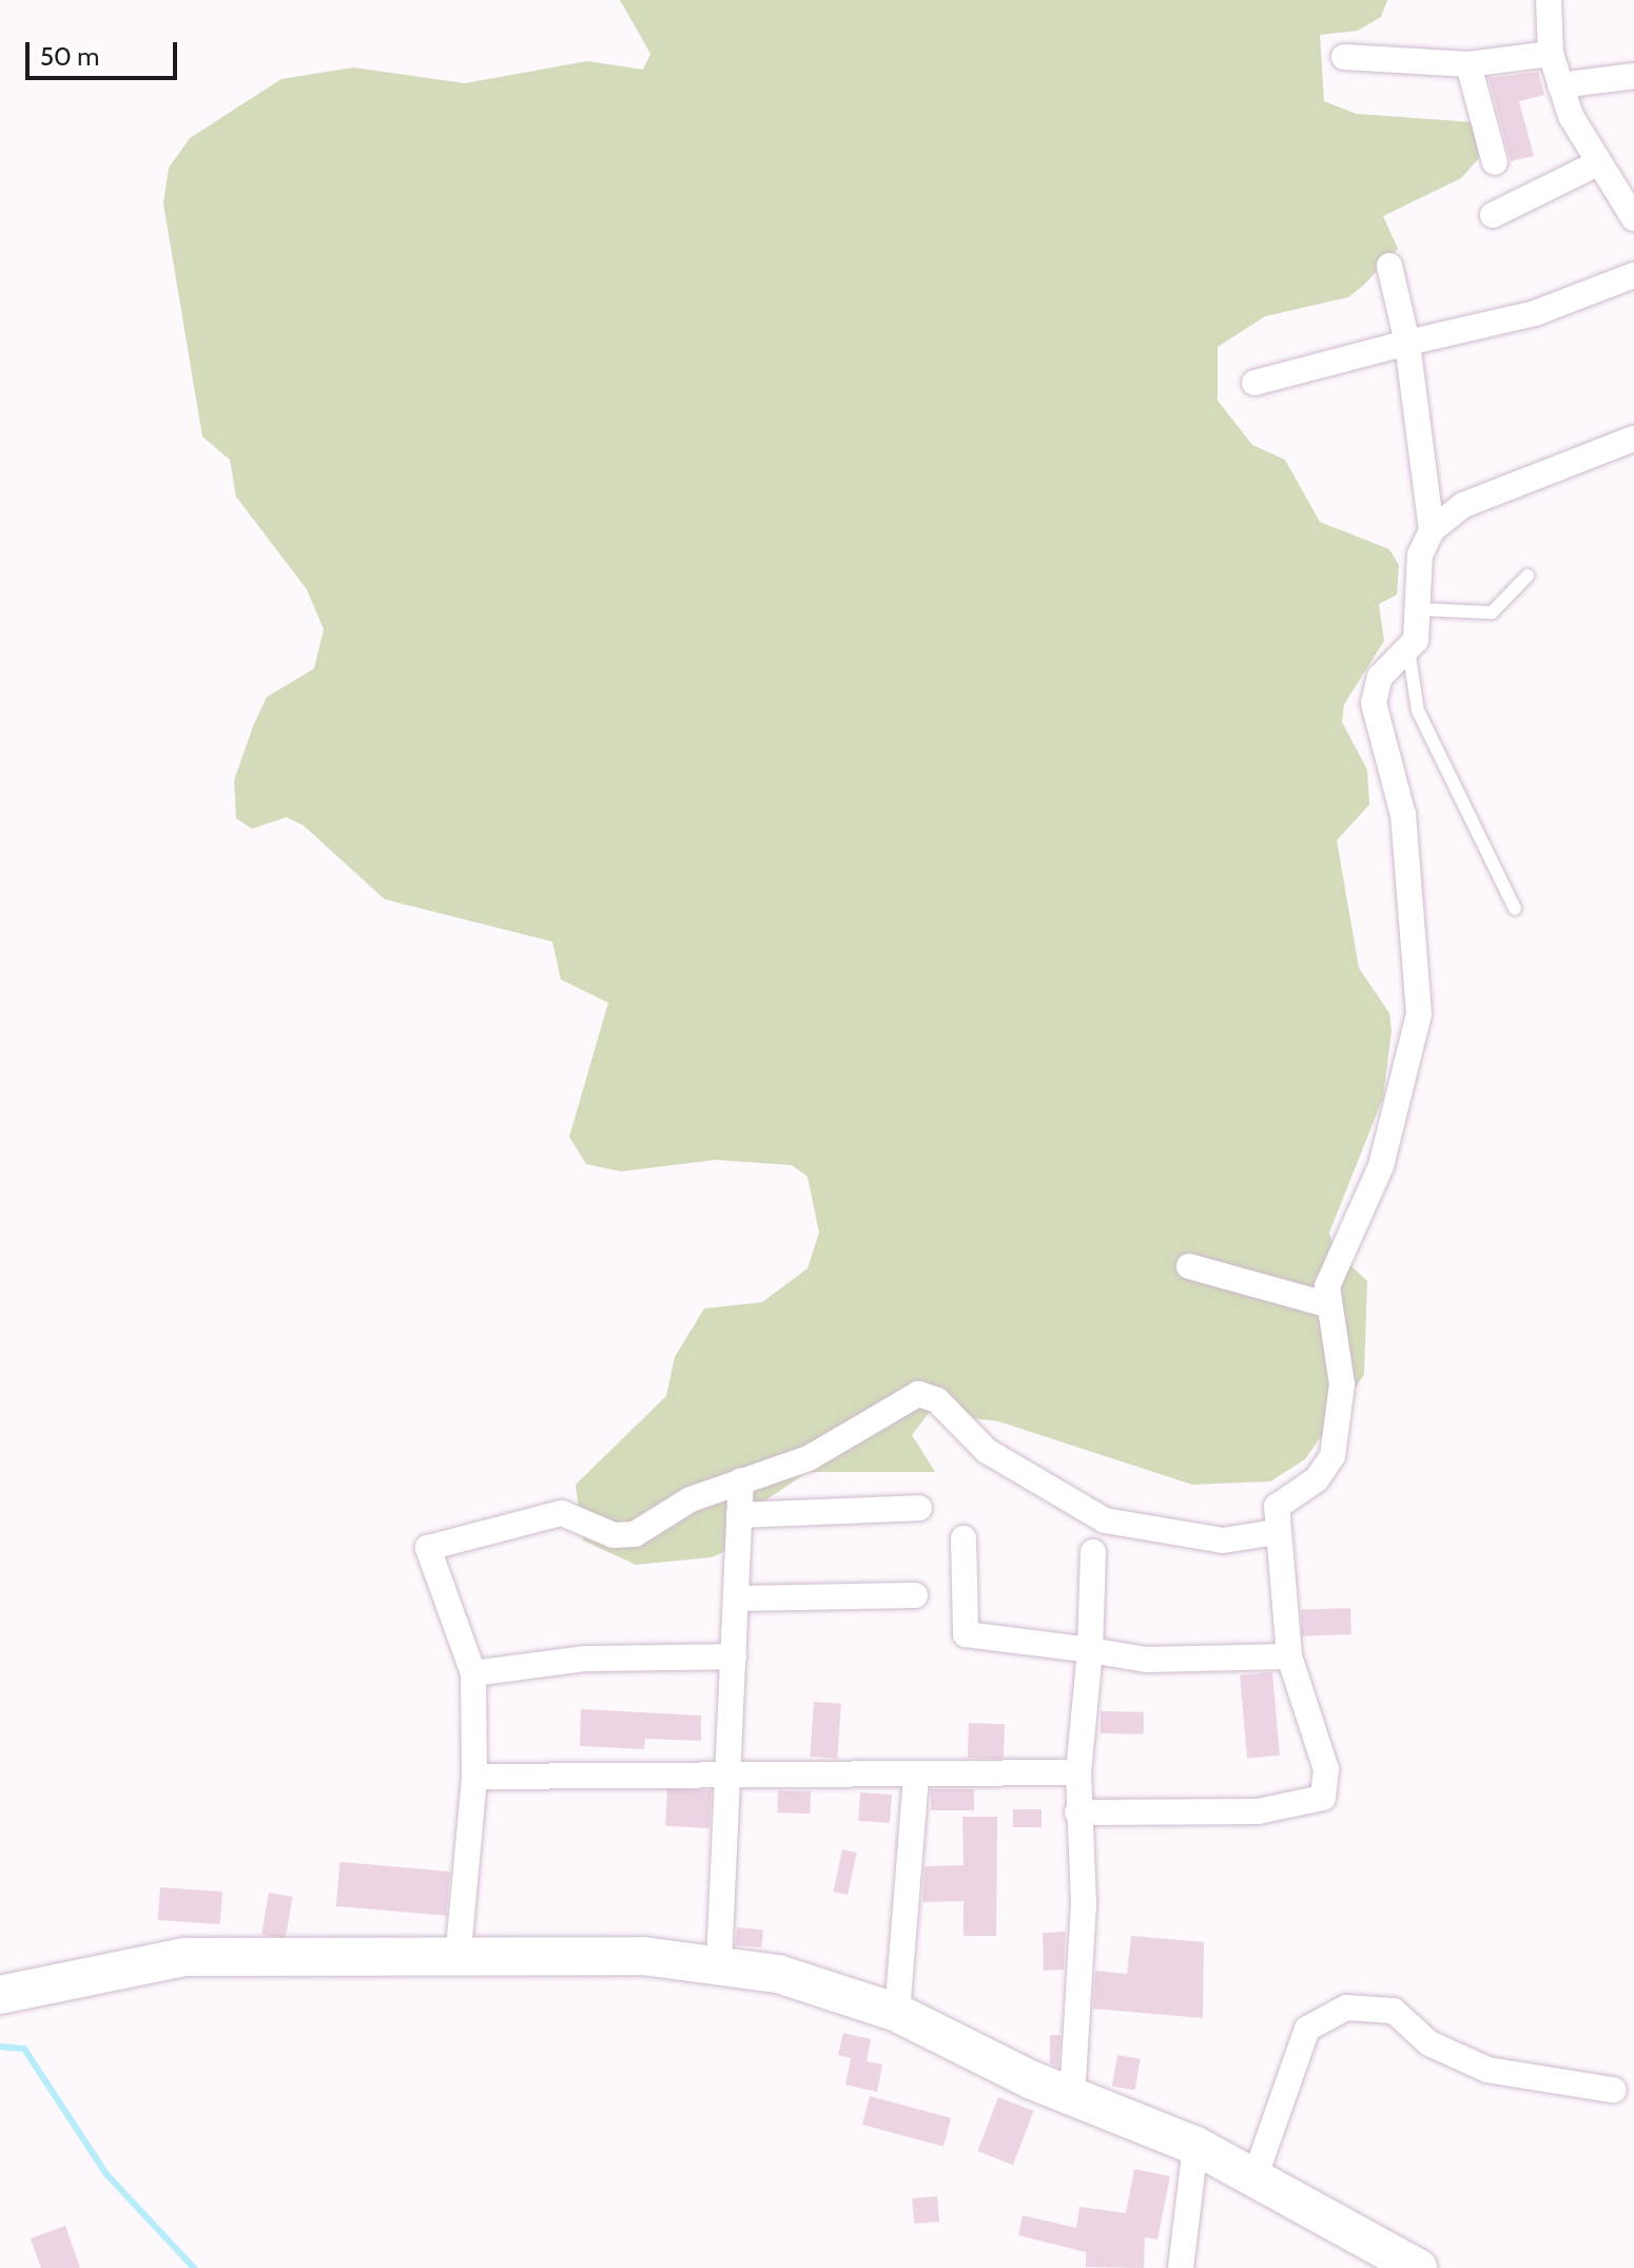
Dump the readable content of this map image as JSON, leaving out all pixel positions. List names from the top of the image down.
{
  "scale_bar": "50 m"
}
